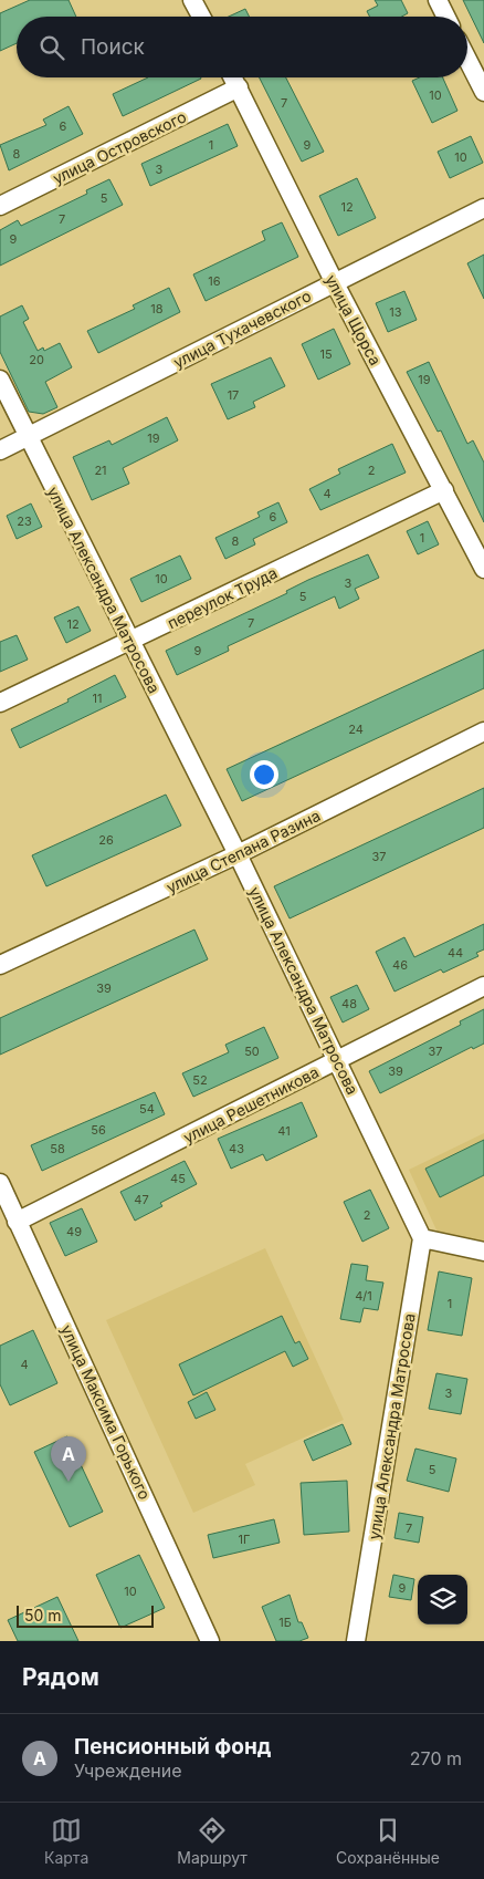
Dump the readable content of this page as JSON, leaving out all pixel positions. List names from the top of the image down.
{
  "streets": {
    "street": [
      "улица Островского",
      "улица Щорса",
      "улица Тухачевского",
      "улица Александра Матросова",
      "переулок Труда",
      "улица Степана Разина",
      "улица Решетникова",
      "улица Максима Горького"
    ]
  },
  "crossings": [
    ["улица Островского", "улица Щорса"],
    ["улица Щорса", "улица Тухачевского"],
    ["улица Щорса", "переулок Труда"],
    ["улица Тухачевского", "улица Александра Матросова"],
    ["улица Александра Матросова", "переулок Труда"],
    ["улица Александра Матросова", "улица Степана Разина"],
    ["улица Александра Матросова", "улица Решетникова"],
    ["улица Решетникова", "улица Максима Горького"]
  ],
  "house_numbers": [
    "10",
    "7",
    "6",
    "1",
    "9",
    "8",
    "10",
    "3",
    "5",
    "12",
    "7",
    "9",
    "16",
    "18",
    "13",
    "15",
    "20",
    "19",
    "17",
    "19",
    "21",
    "2",
    "4",
    "6",
    "23",
    "1",
    "8",
    "10",
    "3",
    "5",
    "7",
    "12",
    "9",
    "11",
    "24",
    "26",
    "37",
    "44",
    "46",
    "39",
    "48",
    "50",
    "37",
    "39",
    "52",
    "54",
    "56",
    "41",
    "58",
    "43",
    "45",
    "47",
    "2",
    "49",
    "4/1",
    "1",
    "4",
    "3",
    "5",
    "7",
    "1Г",
    "9",
    "10",
    "1Б"
  ],
  "scale_bar": "50 m",
  "page": {
    "search": "Поиск",
    "pins": "A",
    "scale": "50 m",
    "heading": "Рядом",
    "list": [
      {
        "mark": "A",
        "name": "Пенсионный фонд",
        "note": "Учреждение",
        "value": "270 m"
      }
    ],
    "nav": ["Карта", "Маршрут", "Сохранённые"]
  }
}
